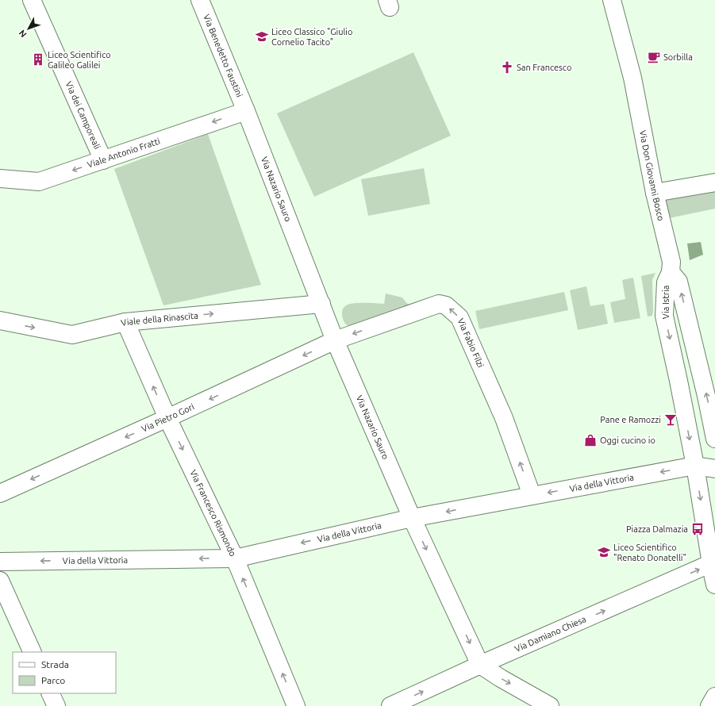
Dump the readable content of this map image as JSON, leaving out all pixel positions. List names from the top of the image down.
{
  "streets": {
    "street": [
      "Via Benedetto Faustini",
      "Via dei Camporeali",
      "Viale Antonio Fratti",
      "Via Don Giovanni Bosco",
      "Via Nazario Sauro",
      "Via Istria",
      "Viale della Rinascita",
      "Via Fabio Filzi",
      "Via Pietro Gori",
      "Via della Vittoria",
      "Via Francesco Rismondo",
      "Via Damiano Chiesa"
    ]
  },
  "crossings": [
    ["Via Benedetto Faustini", "Viale Antonio Fratti"],
    ["Via Benedetto Faustini", "Via Nazario Sauro"],
    ["Via dei Camporeali", "Viale Antonio Fratti"],
    ["Viale Antonio Fratti", "Via Nazario Sauro"],
    ["Via Don Giovanni Bosco", "Via Istria"],
    ["Via Nazario Sauro", "Viale della Rinascita"],
    ["Via Nazario Sauro", "Via Fabio Filzi"],
    ["Via Nazario Sauro", "Via Pietro Gori"],
    ["Via Nazario Sauro", "Via della Vittoria"],
    ["Via Nazario Sauro", "Via Damiano Chiesa"],
    ["Via Istria", "Via della Vittoria"],
    ["Viale della Rinascita", "Via Francesco Rismondo"],
    ["Via Fabio Filzi", "Via Pietro Gori"],
    ["Via Fabio Filzi", "Via della Vittoria"],
    ["Via Pietro Gori", "Via Francesco Rismondo"],
    ["Via della Vittoria", "Via Francesco Rismondo"]
  ],
  "one_way": [
    "Viale Antonio Fratti",
    "Viale della Rinascita",
    "Via Pietro Gori",
    "Via della Vittoria",
    "Via Damiano Chiesa"
  ],
  "places": {
    "school or university": ["Liceo Classico \"Giulio Cornelio Tacito\"", "Liceo Scientifico \"Renato Donatelli\""],
    "cafe": ["Sorbilla"],
    "building": ["Liceo Scientifico Galileo Galilei"],
    "church": ["San Francesco"],
    "bar": ["Pane e Ramozzi"],
    "shop": ["Oggi cucino io"],
    "bus stop": ["Piazza Dalmazia"]
  },
  "legend": ["Strada", "Parco"],
  "north": "bottom left"
}
